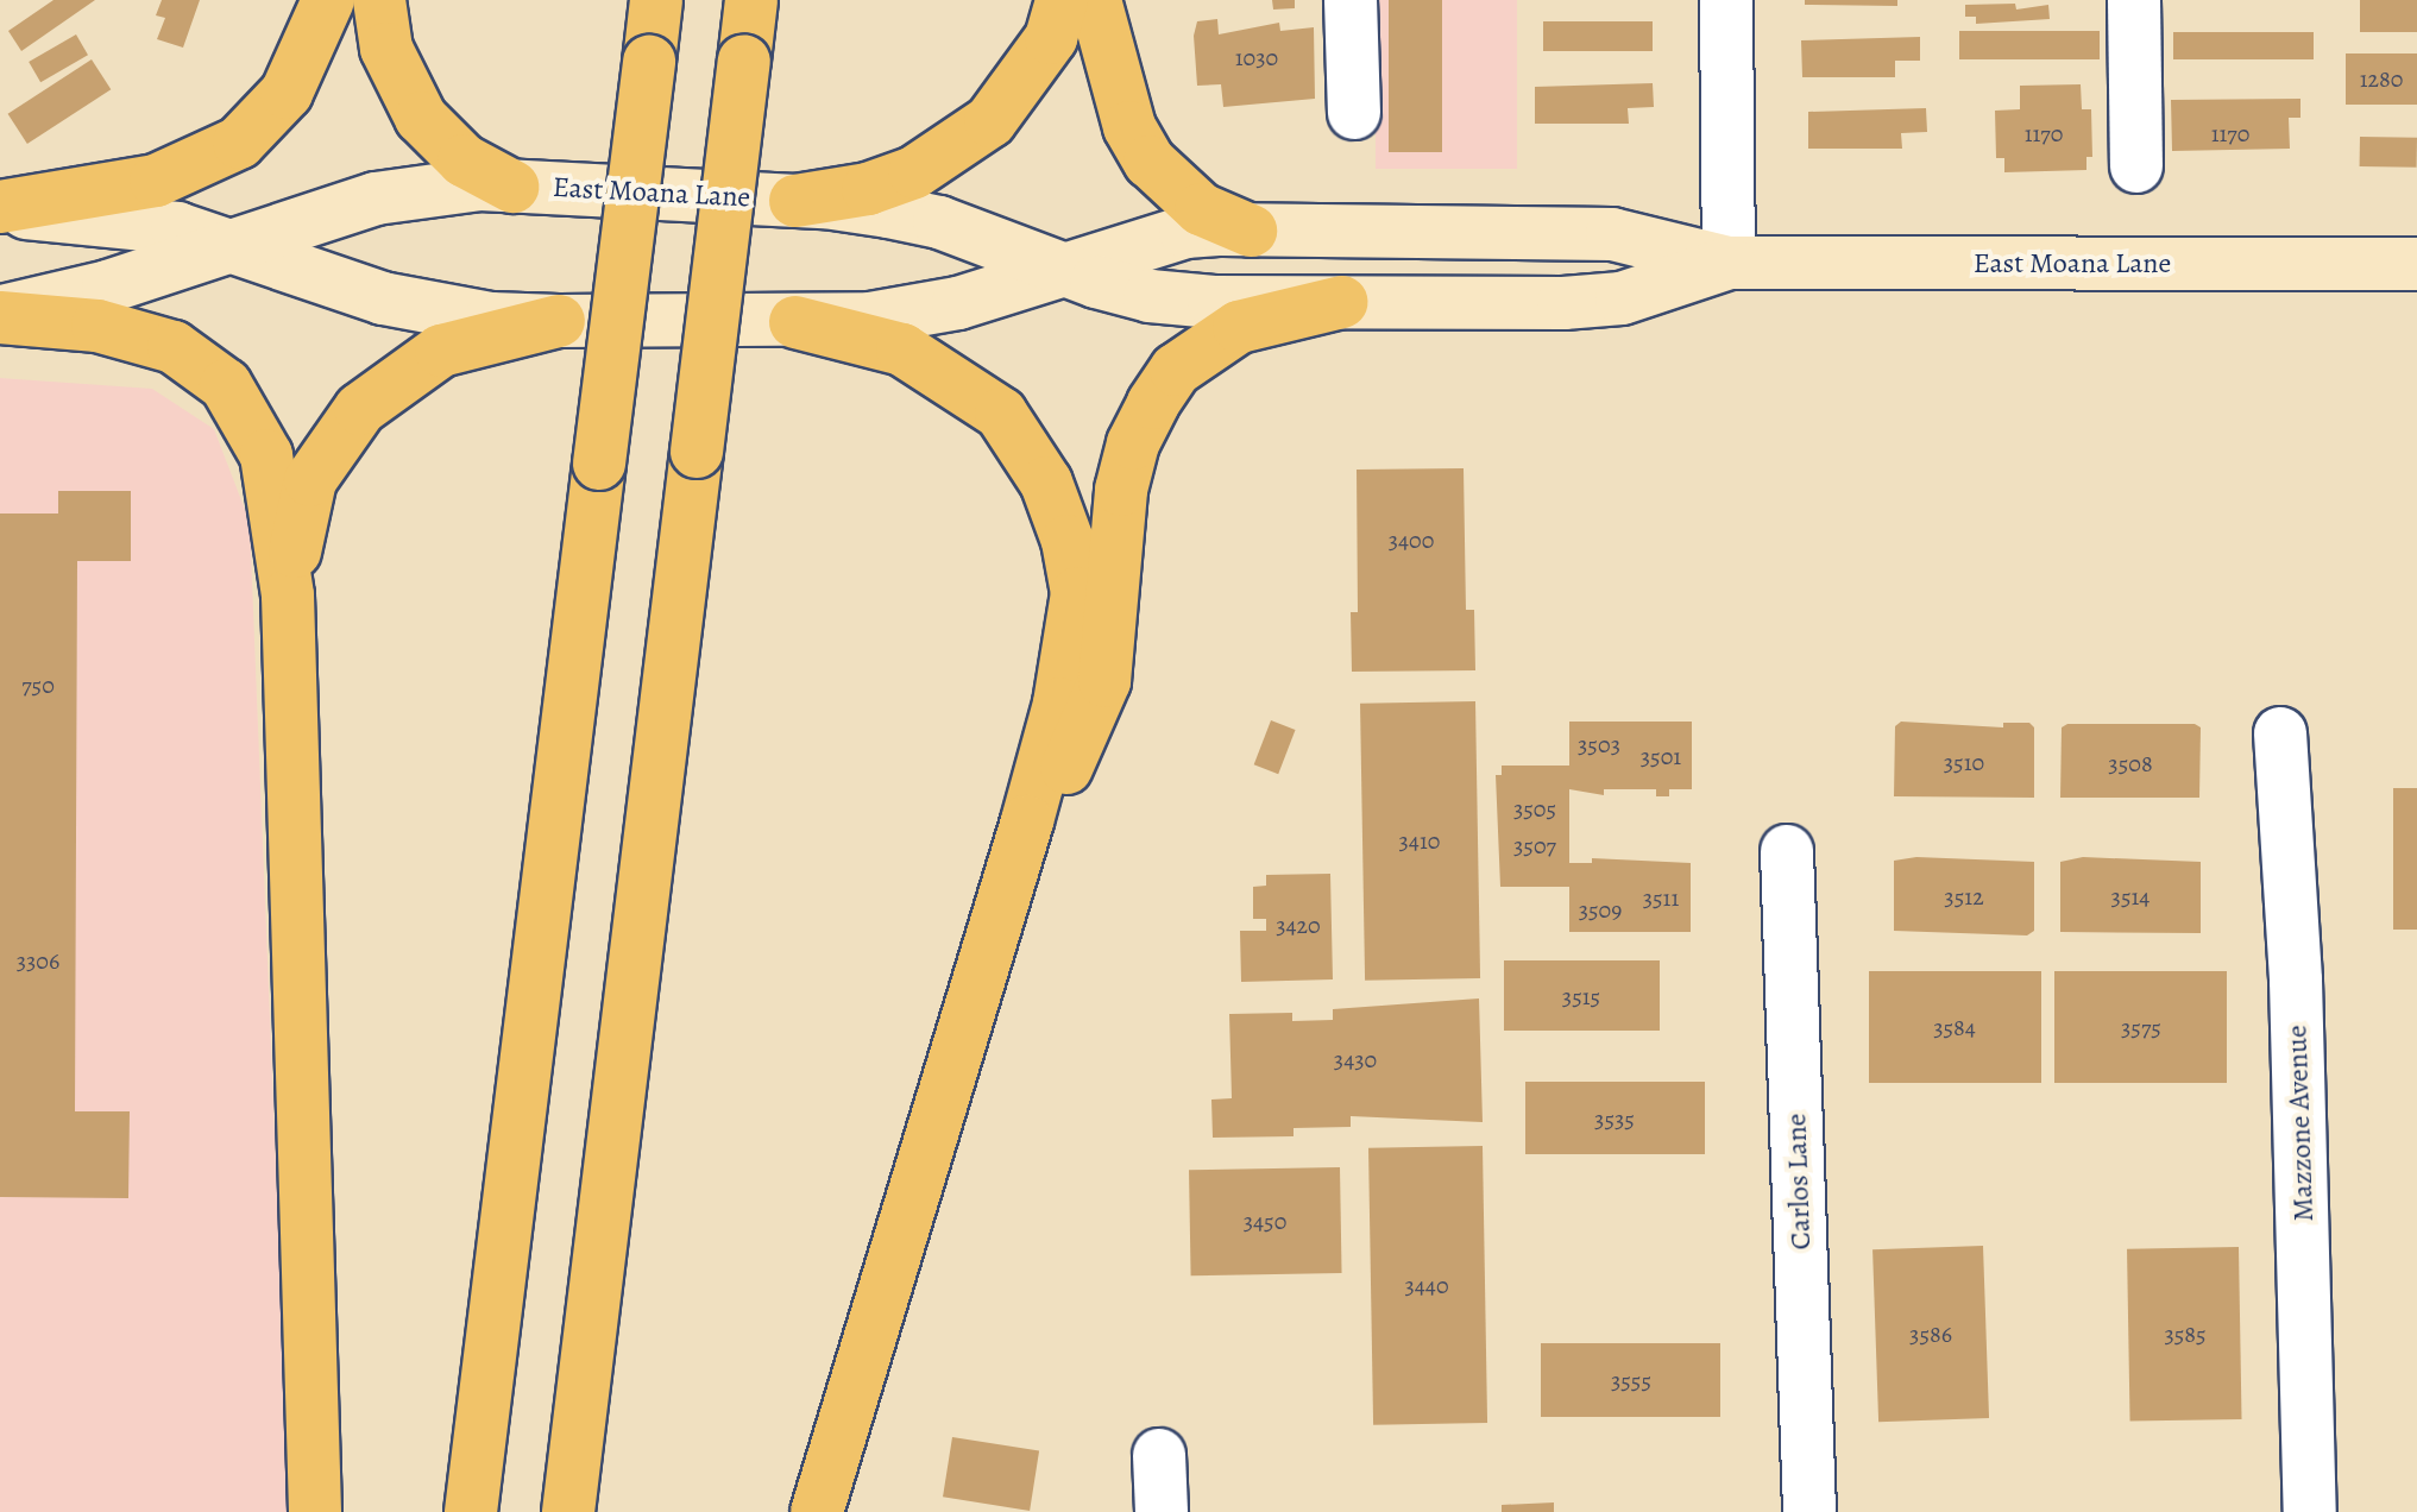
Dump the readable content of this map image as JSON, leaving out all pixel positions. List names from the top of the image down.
{
  "streets": {
    "main road": ["East Moana Lane"],
    "street": ["Mazzone Avenue", "Carlos Lane"]
  },
  "house_numbers": [
    "1030",
    "1280",
    "1170",
    "1170",
    "3400",
    "750",
    "3503",
    "3501",
    "3510",
    "3508",
    "3505",
    "3410",
    "3507",
    "3512",
    "3514",
    "3511",
    "3509",
    "3420",
    "3306",
    "3515",
    "3584",
    "3575",
    "3430",
    "3535",
    "3450",
    "3440",
    "3586",
    "3585",
    "3555"
  ]
}
